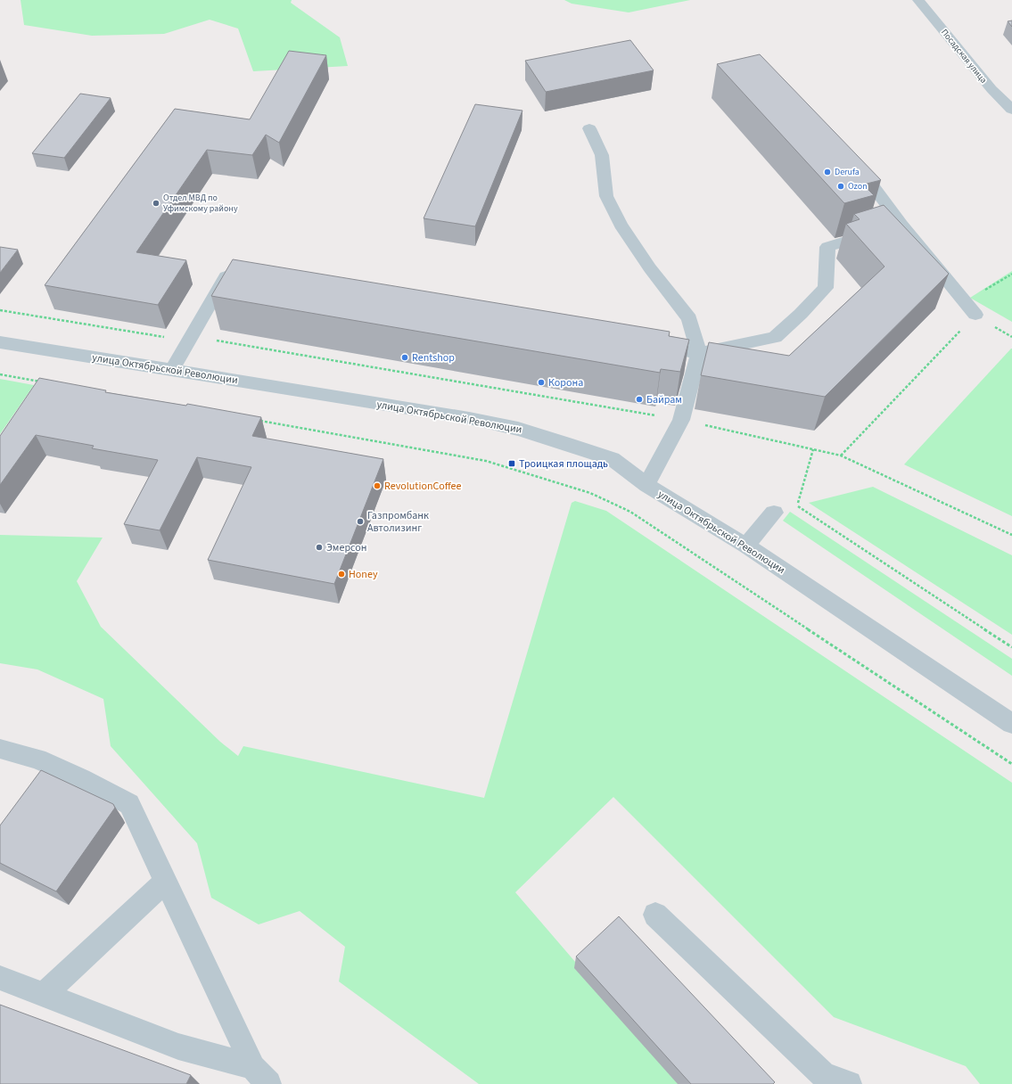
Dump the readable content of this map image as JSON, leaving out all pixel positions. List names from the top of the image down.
{
  "streets": {
    "street": ["Посадская улица", "улица Октябрьской Революции"]
  },
  "places": {
    "other": [
      "Derufa",
      "Ozon",
      "Отдел МВД по Уфимскому району",
      "Rentshop",
      "Корона",
      "Байрам",
      "RevolutionCoffee",
      "Газпромбанк Автолизинг",
      "Эмерсон",
      "Honey"
    ],
    "transit": ["Троицкая площадь"]
  }
}
